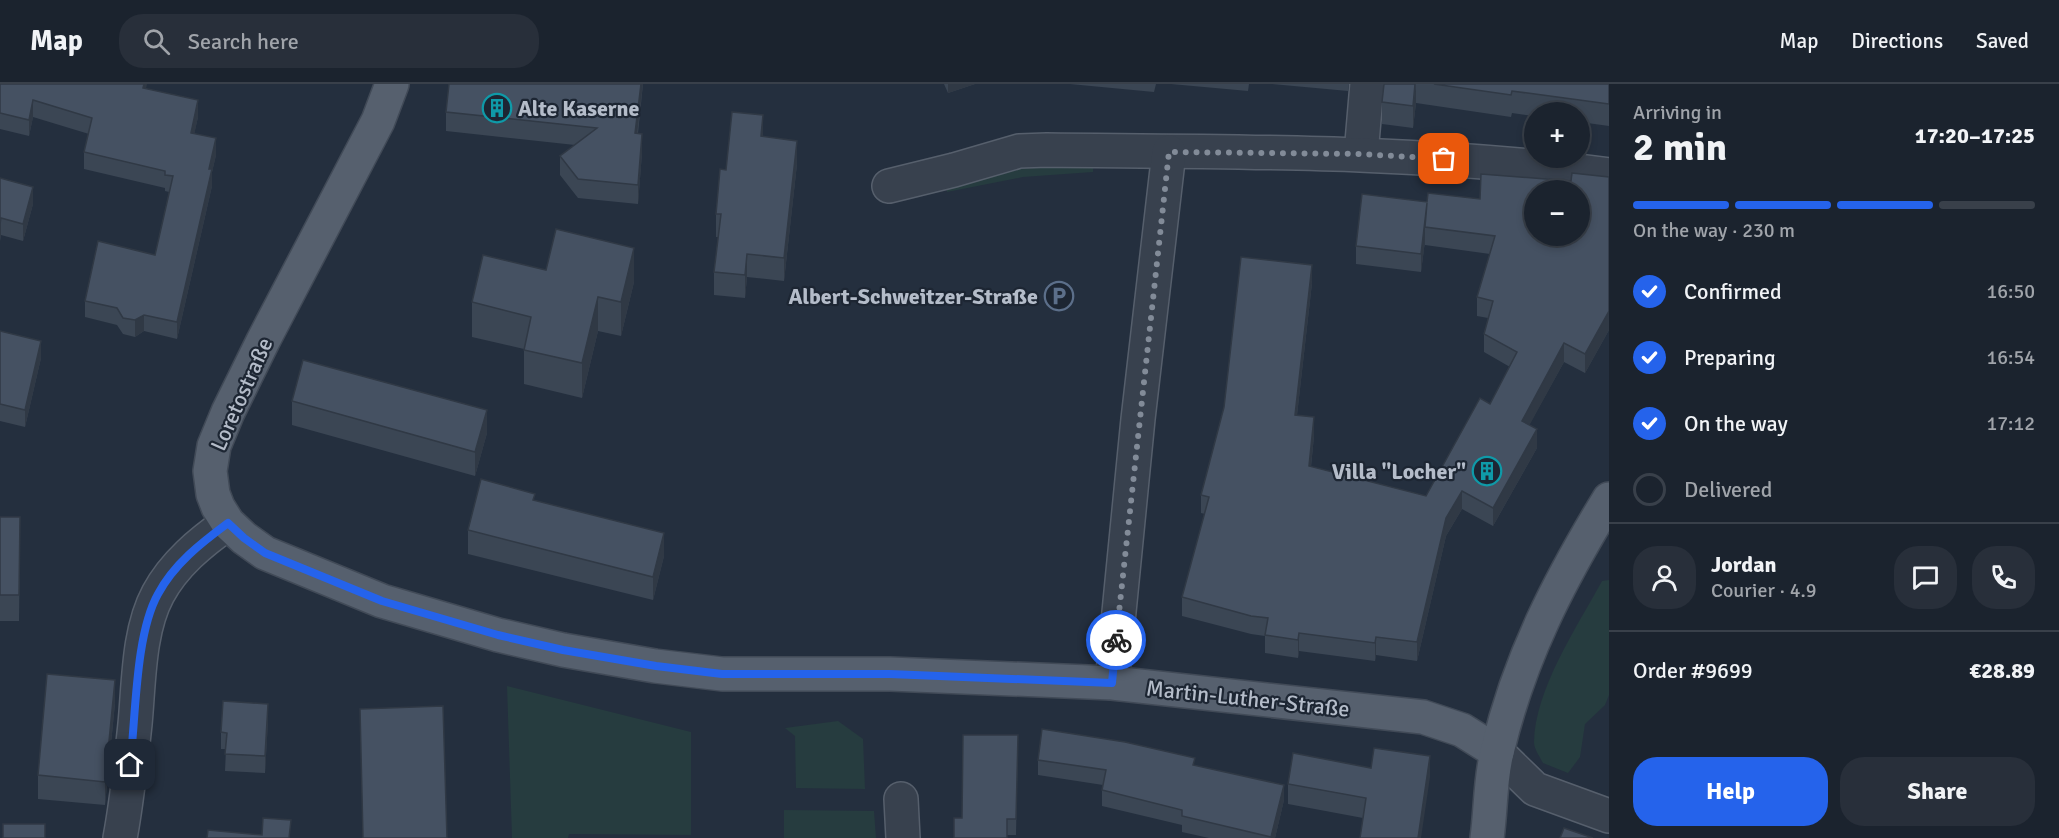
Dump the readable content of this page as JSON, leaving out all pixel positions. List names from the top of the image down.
{
  "streets": {
    "main road": ["Loretostraße", "Martin-Luther-Straße"]
  },
  "crossings": [
    ["Loretostraße", "Martin-Luther-Straße"]
  ],
  "places": {
    "building": ["Alte Kaserne", "Villa \"Locher\""],
    "parking": ["Albert-Schweitzer-Straße"]
  },
  "page": {
    "header": "Map",
    "search": "Search here",
    "nav": ["Map", "Directions", "Saved"],
    "heading": ["2 min", "Arriving in", "17:20–17:25"],
    "panel": [
      "Jordan",
      "Courier · 4.9",
      "Order #9699",
      "€28.89"
    ],
    "map_buttons": ["+", "−"],
    "bar": "On the way · 230 m",
    "list": [
      ["Confirmed", "16:50"],
      ["Preparing", "16:54"],
      ["On the way", "17:12"],
      "Delivered"
    ],
    "buttons": ["Help", "Share"]
  }
}
